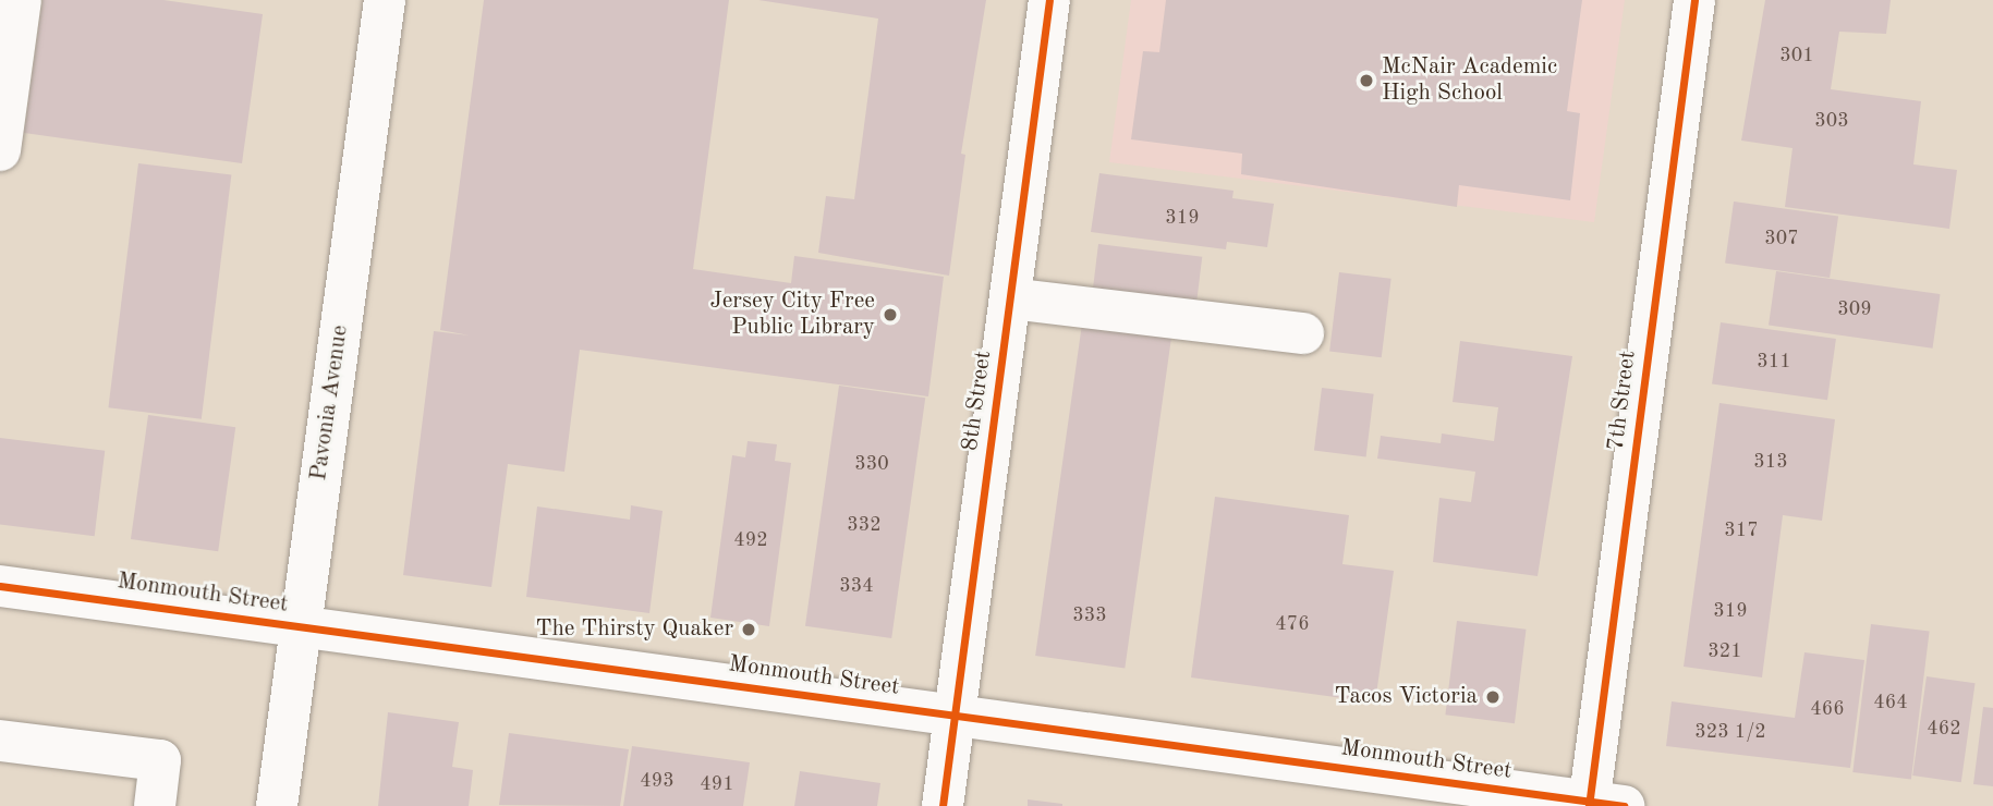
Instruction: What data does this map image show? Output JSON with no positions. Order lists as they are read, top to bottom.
{
  "streets": {
    "street": [
      "8th Street",
      "7th Street",
      "Pavonia Avenue",
      "Monmouth Street"
    ]
  },
  "crossings": [
    ["8th Street", "Monmouth Street"],
    ["7th Street", "Monmouth Street"],
    ["Pavonia Avenue", "Monmouth Street"]
  ],
  "places": [
    "McNair Academic High School",
    "Jersey City Free Public Library",
    "The Thirsty Quaker",
    "Tacos Victoria"
  ],
  "house_numbers": [
    "301",
    "303",
    "319",
    "307",
    "309",
    "311",
    "313",
    "330",
    "332",
    "317",
    "492",
    "334",
    "319",
    "333",
    "476",
    "321",
    "464",
    "466",
    "462",
    "323 1/2",
    "493",
    "491"
  ]
}
